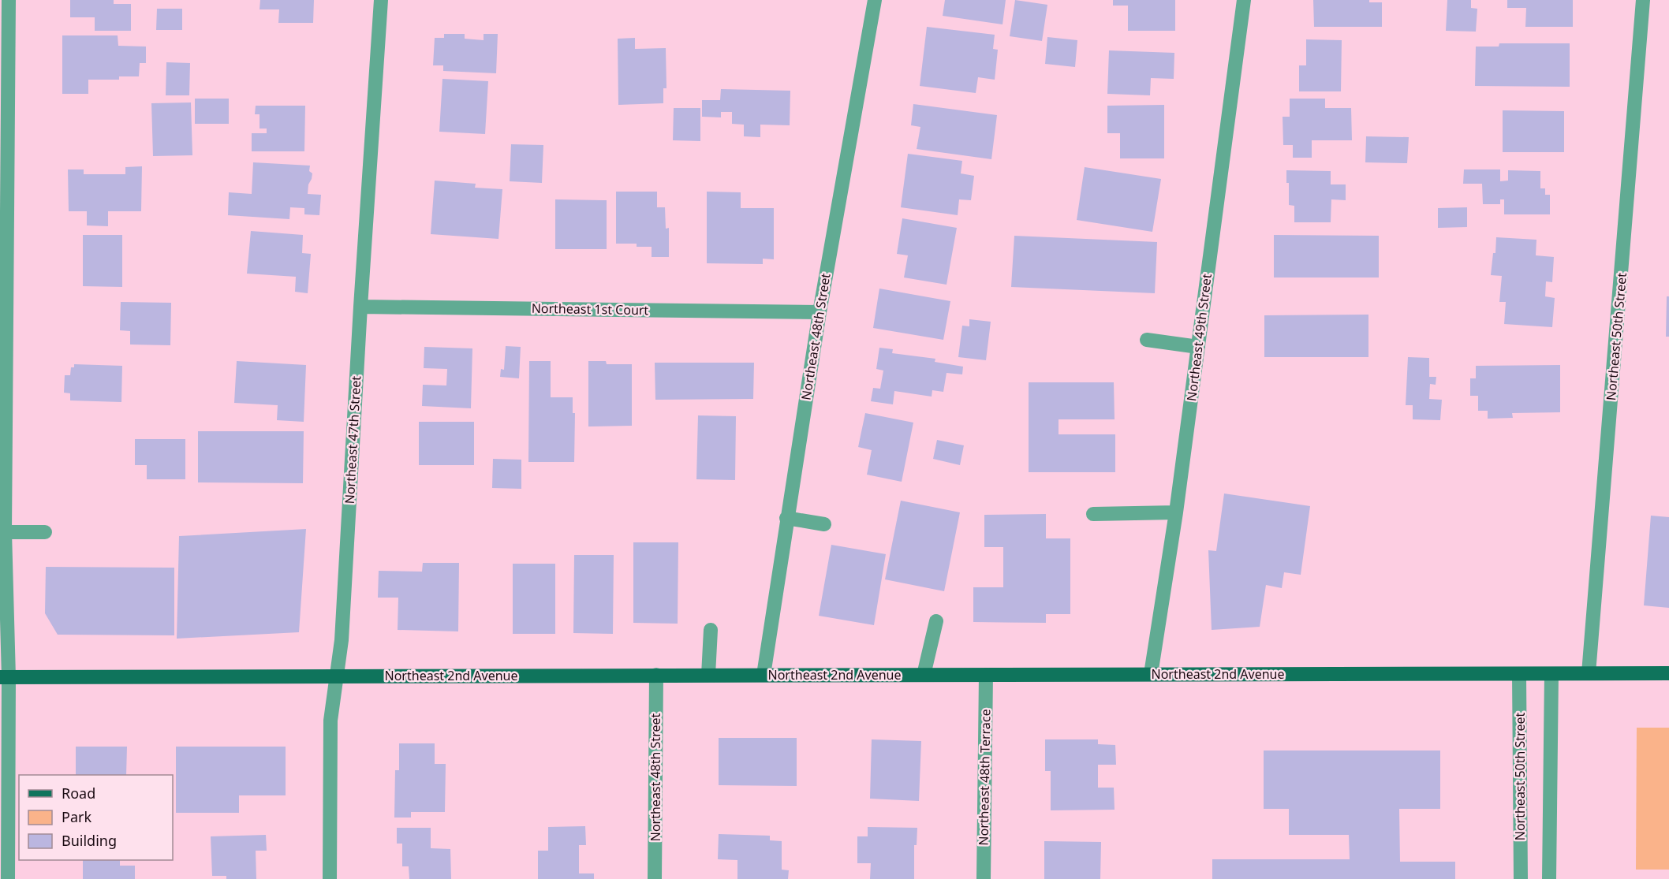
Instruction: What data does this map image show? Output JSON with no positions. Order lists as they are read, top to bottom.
{
  "streets": {
    "main road": ["Northeast 2nd Avenue"],
    "street": [
      "Northeast 1st Court",
      "Northeast 48th Street",
      "Northeast 50th Street",
      "Northeast 49th Street",
      "Northeast 47th Street",
      "Northeast 48th Terrace"
    ]
  },
  "crossings": [
    ["Northeast 1st Court", "Northeast 48th Street"],
    ["Northeast 1st Court", "Northeast 47th Street"],
    ["Northeast 48th Street", "Northeast 2nd Avenue"],
    ["Northeast 50th Street", "Northeast 2nd Avenue"],
    ["Northeast 49th Street", "Northeast 2nd Avenue"],
    ["Northeast 47th Street", "Northeast 2nd Avenue"],
    ["Northeast 2nd Avenue", "Northeast 48th Terrace"]
  ],
  "legend": ["Road", "Park", "Building"]
}
